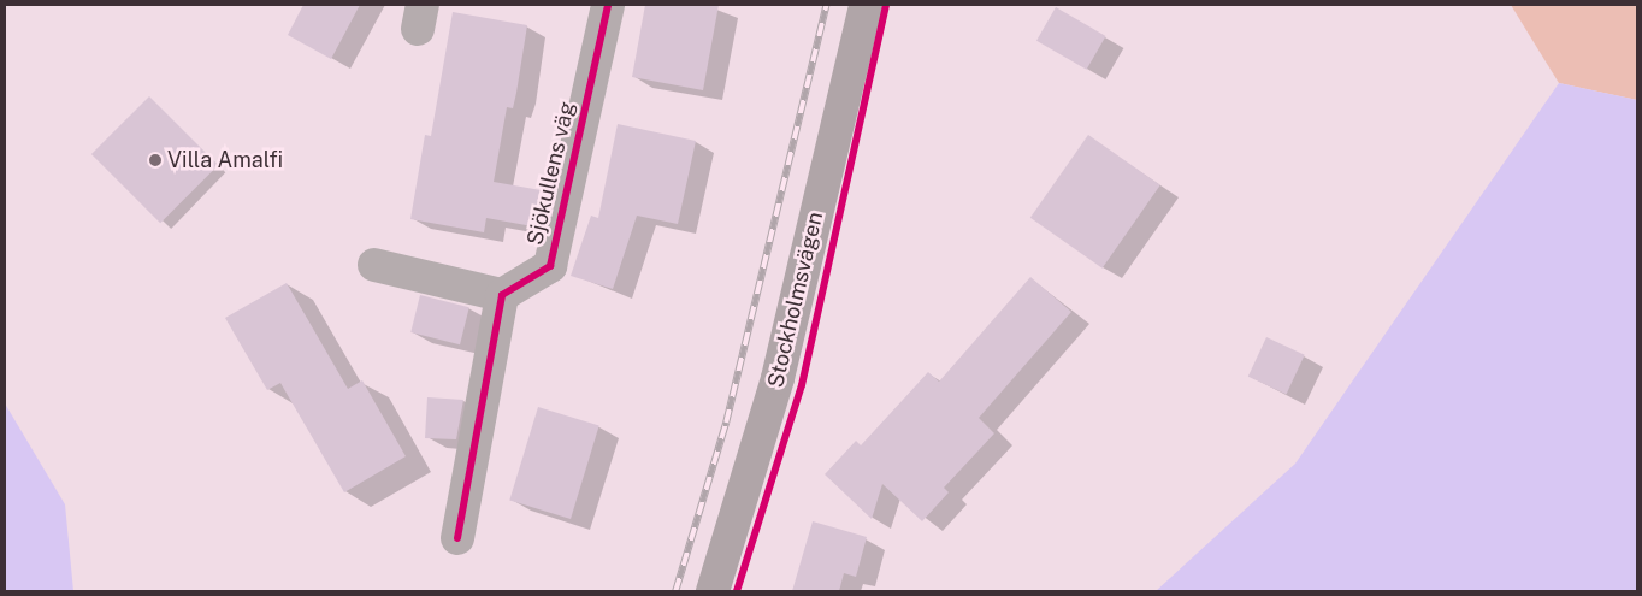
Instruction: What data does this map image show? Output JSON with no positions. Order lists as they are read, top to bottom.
{
  "streets": {
    "main road": ["Stockholmsvägen"],
    "street": ["Sjökullens väg"]
  },
  "places": ["Villa Amalfi"]
}
